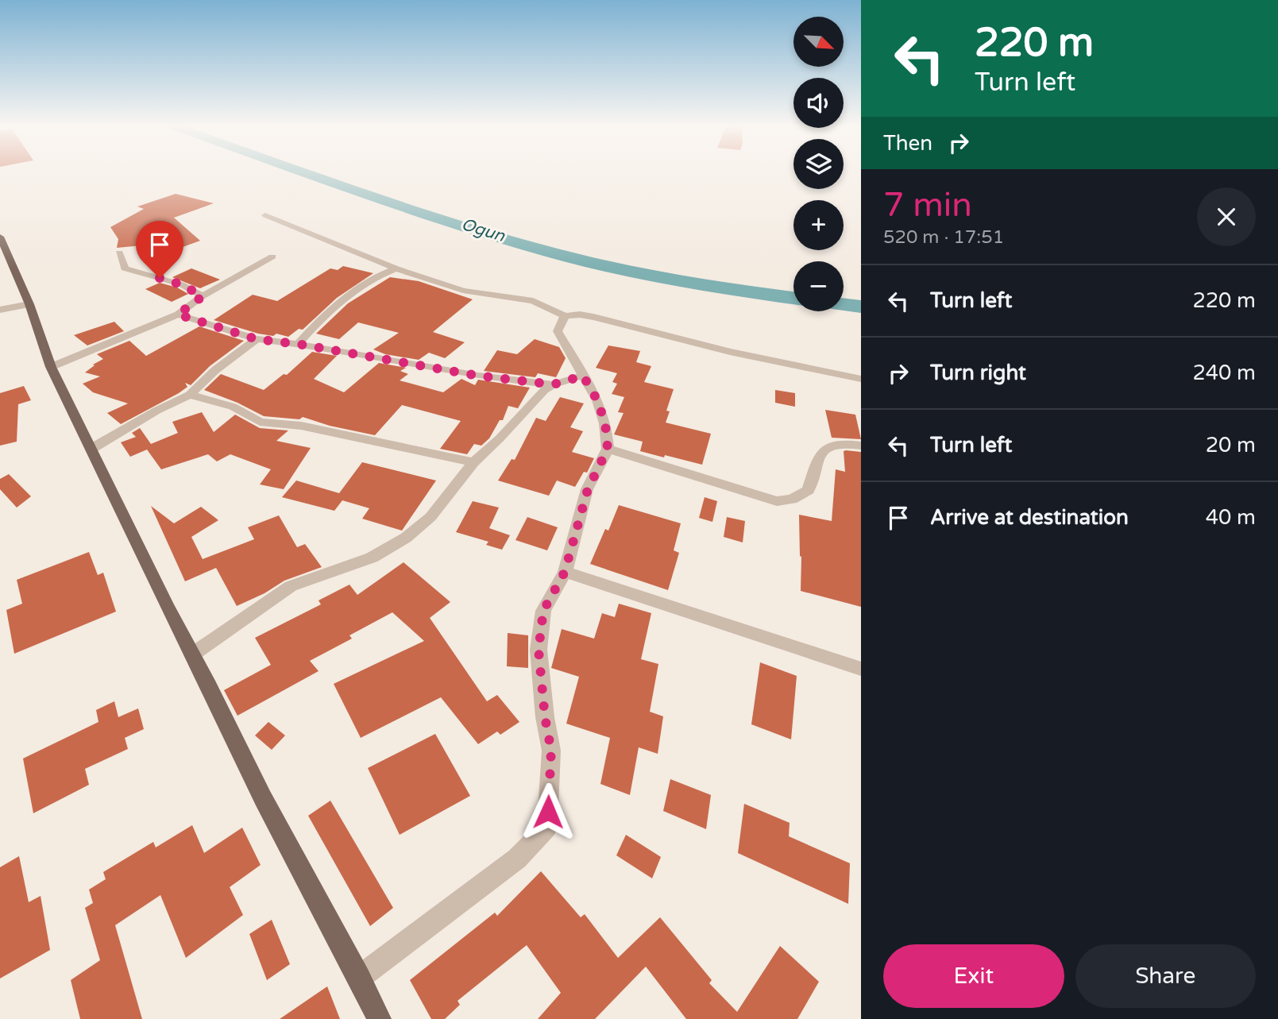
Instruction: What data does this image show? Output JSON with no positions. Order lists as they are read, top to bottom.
{
  "water": ["Ogun"],
  "north": "bottom right",
  "page": {
    "turn": ["220 m", "Turn left"],
    "map_buttons": ["+", "−"],
    "then": "Then",
    "heading": ["7 min", "520 m · 17:51"],
    "list": [
      {
        "name": "Turn left",
        "value": "220 m"
      },
      {
        "name": "Turn right",
        "value": "240 m"
      },
      {
        "name": "Turn left",
        "value": "20 m"
      },
      {
        "name": "Arrive at destination",
        "value": "40 m"
      }
    ],
    "buttons": ["Exit", "Share"]
  }
}
